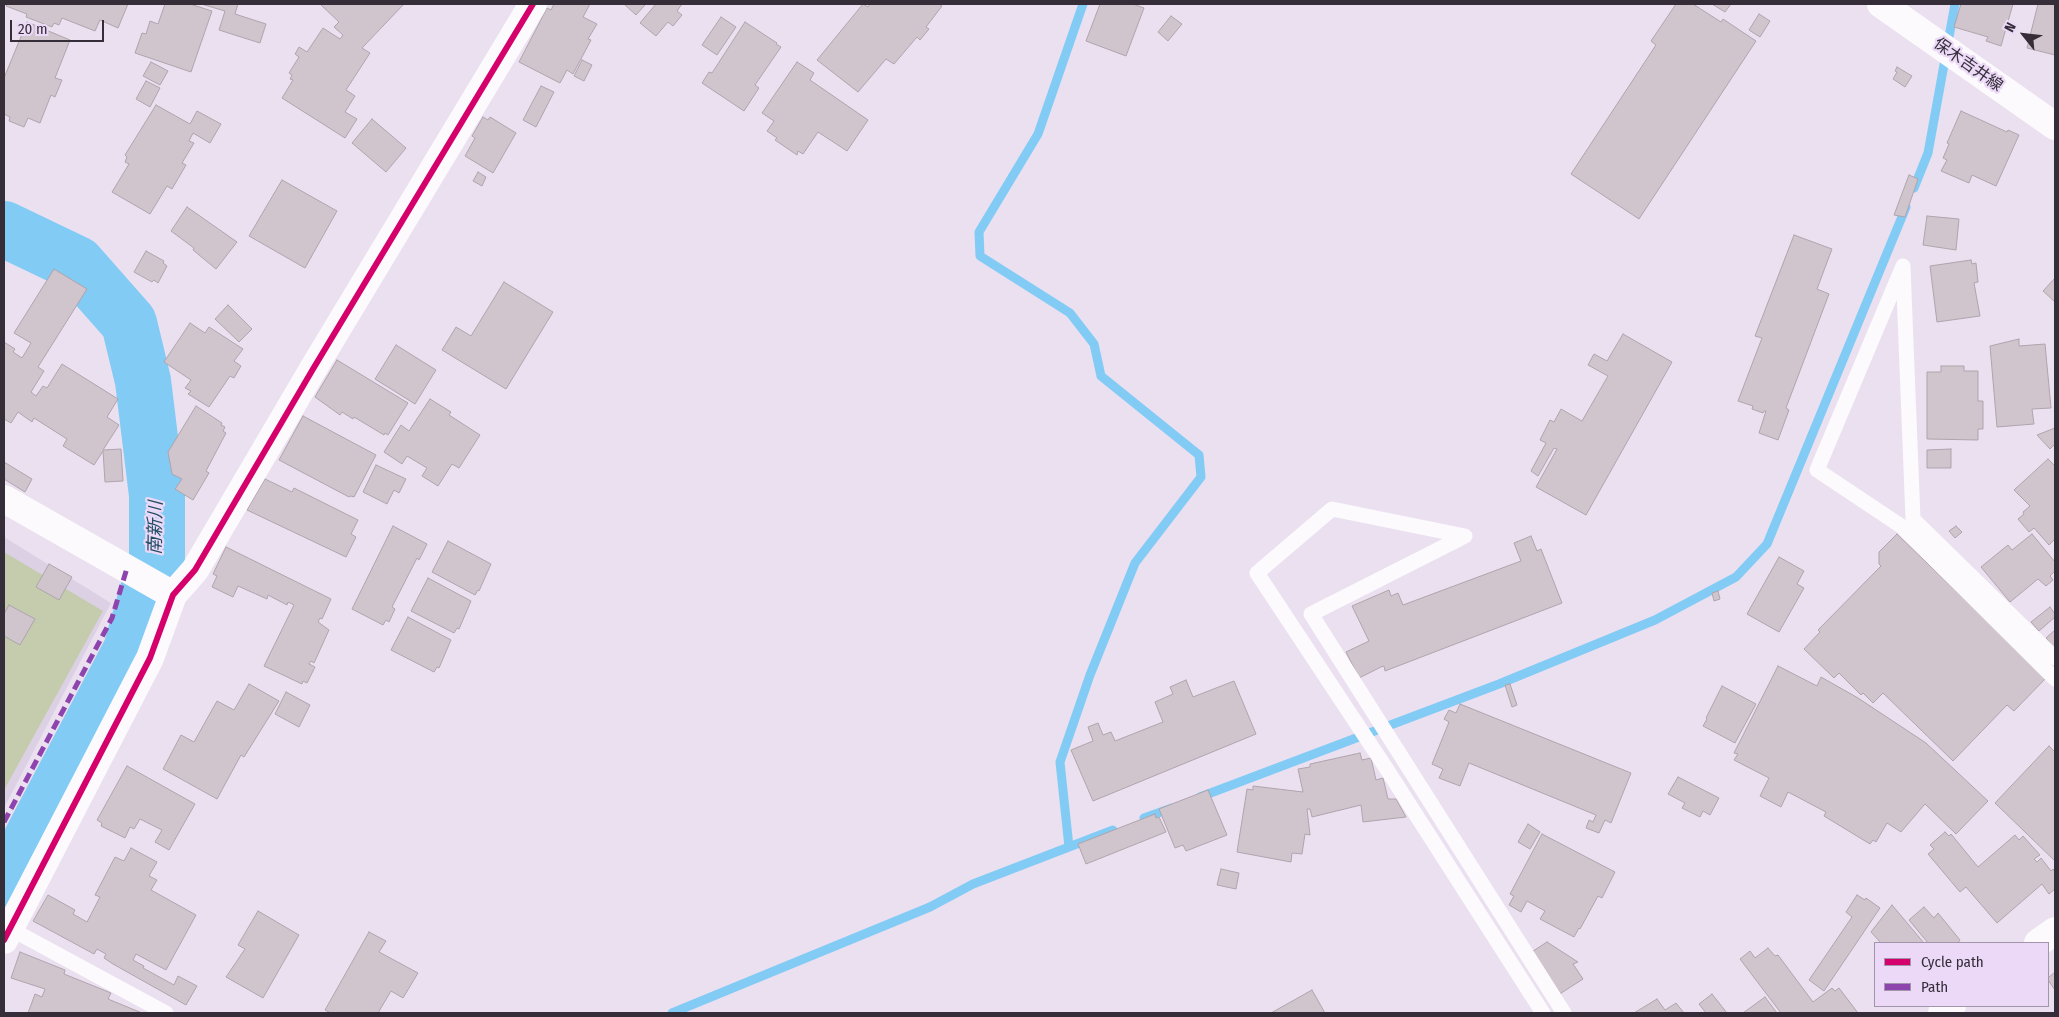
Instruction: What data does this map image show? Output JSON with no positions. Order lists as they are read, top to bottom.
{
  "streets": {
    "main road": ["保木吉井線"]
  },
  "water": ["南新川"],
  "legend": ["Cycle path", "Path"],
  "scale_bar": "20 m",
  "north": "top left"
}
